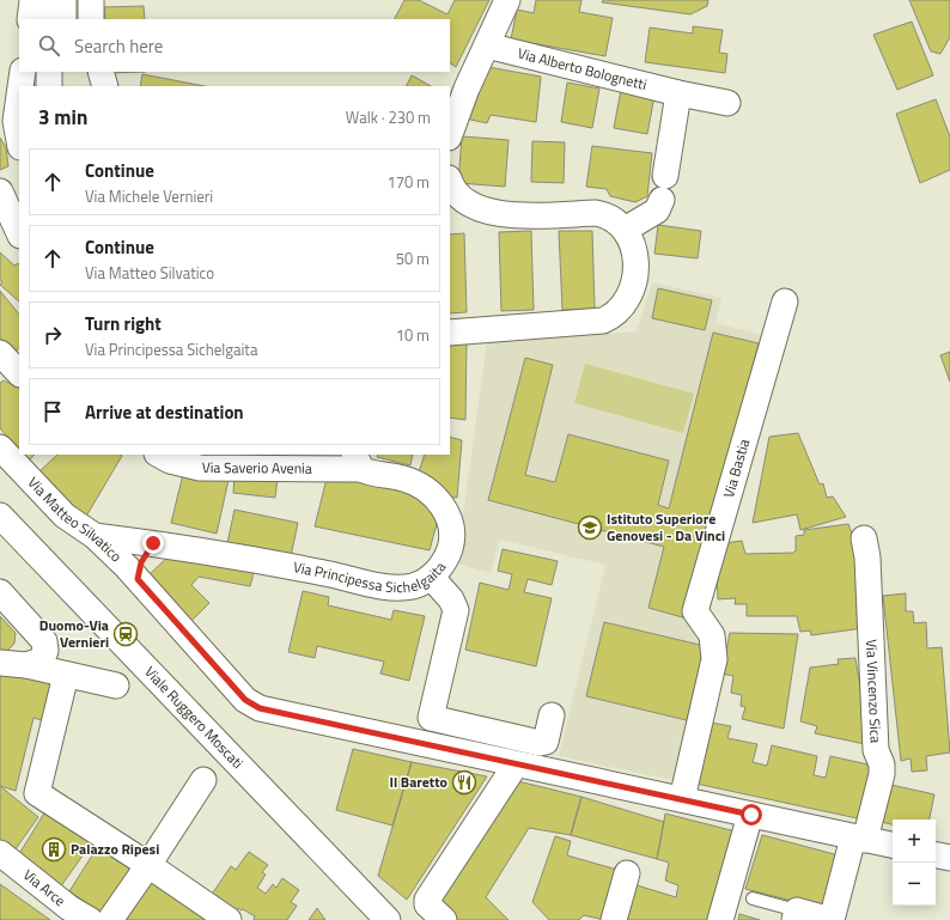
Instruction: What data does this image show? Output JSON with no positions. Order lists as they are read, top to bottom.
{
  "streets": {
    "street": [
      "Via Alberto Bolognetti",
      "Via Saverio Avenia",
      "Via Bastia",
      "Via Matteo Silvatico",
      "Via Principessa Sichelgaita",
      "Via Vincenzo Sica",
      "Viale Ruggero Moscati",
      "Via Arce"
    ]
  },
  "crossings": [
    ["Via Saverio Avenia", "Via Principessa Sichelgaita"],
    ["Via Matteo Silvatico", "Via Principessa Sichelgaita"]
  ],
  "places": {
    "school or university": ["Istituto Superiore Genovesi - Da Vinci"],
    "station": ["Duomo-Via Vernieri"],
    "restaurant": ["Il Baretto"],
    "building": ["Palazzo Ripesi"]
  },
  "page": {
    "search": "Search here",
    "heading": ["3 min", "Walk · 230 m"],
    "list": [
      ["Continue", "Via Michele Vernieri", "170 m"],
      ["Continue", "Via Matteo Silvatico", "50 m"],
      ["Turn right", "Via Principessa Sichelgaita", "10 m"],
      "Arrive at destination"
    ],
    "map_buttons": ["+", "−"]
  }
}
